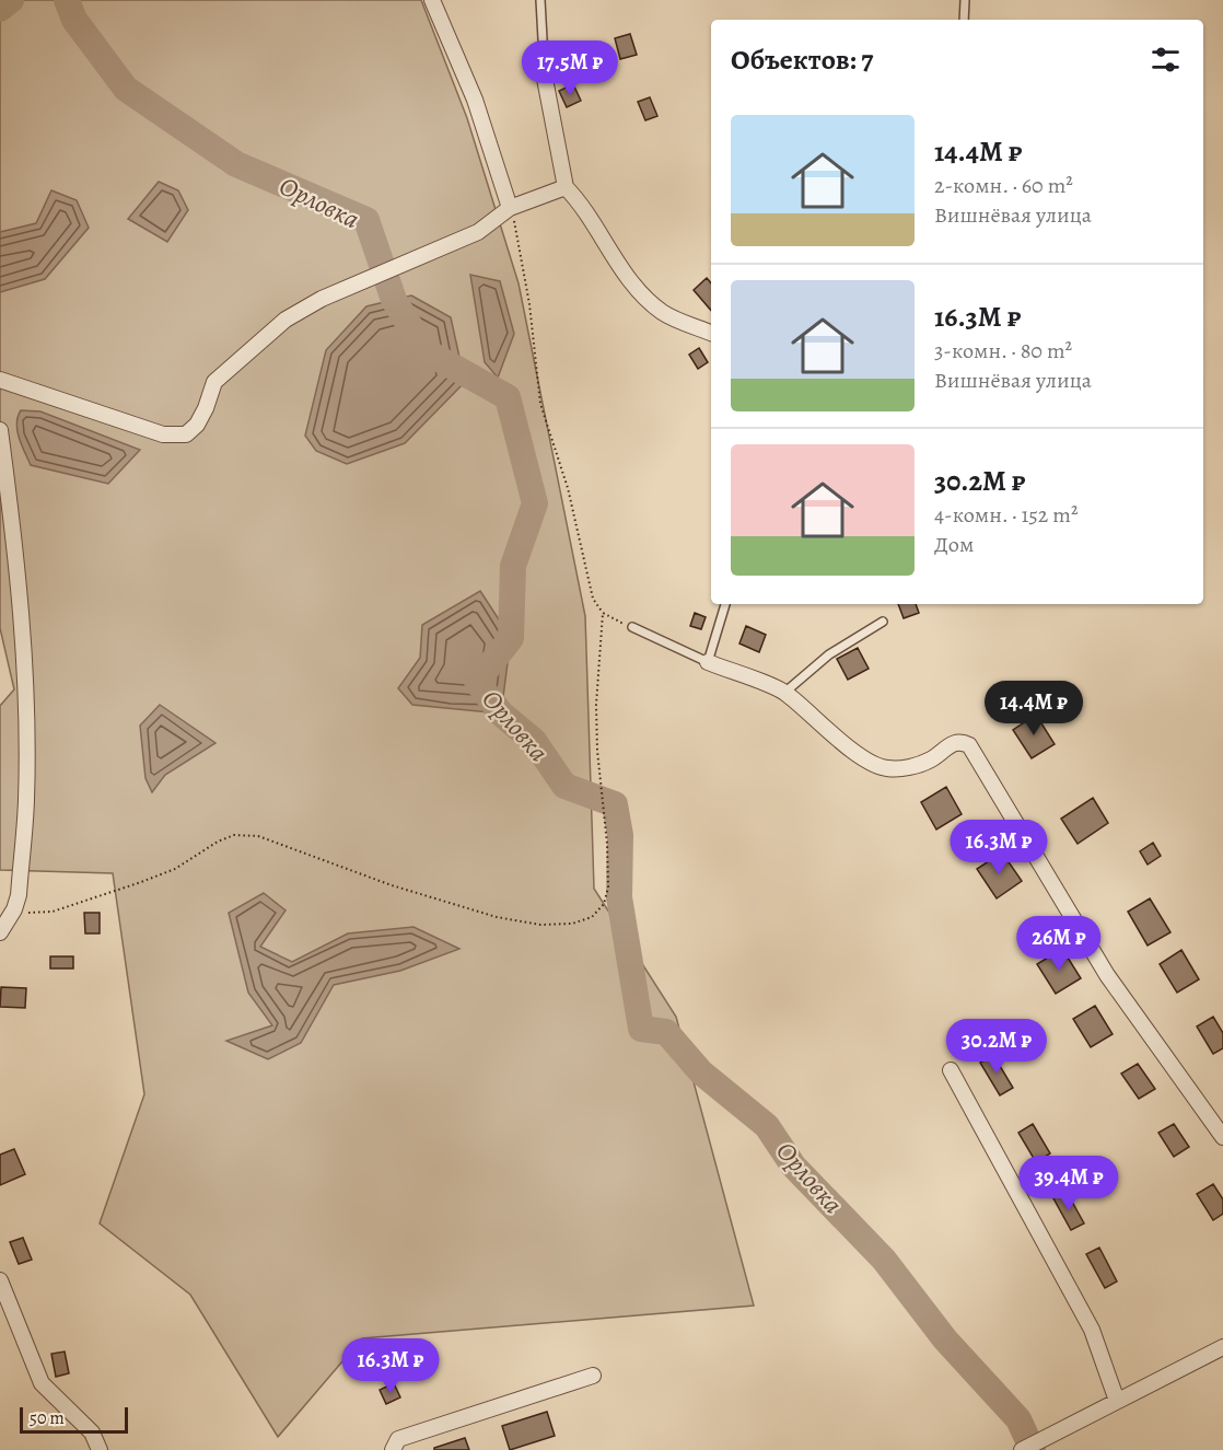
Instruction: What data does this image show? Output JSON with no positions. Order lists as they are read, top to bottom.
{
  "water": ["Орловка"],
  "scale_bar": "50 m",
  "page": {
    "heading": "Объектов: 7",
    "price": [
      "17.5M ₽",
      "14.4M ₽",
      "16.3M ₽",
      "26M ₽",
      "30.2M ₽",
      "39.4M ₽",
      "16.3M ₽"
    ],
    "list": [
      {
        "name": "14.4M ₽",
        "note": "2-комн. · 60 m² · Вишнёвая улица"
      },
      {
        "name": "16.3M ₽",
        "note": "3-комн. · 80 m² · Вишнёвая улица"
      },
      {
        "name": "30.2M ₽",
        "note": "4-комн. · 152 m² · Дом"
      }
    ],
    "scale": "50 m"
  }
}
